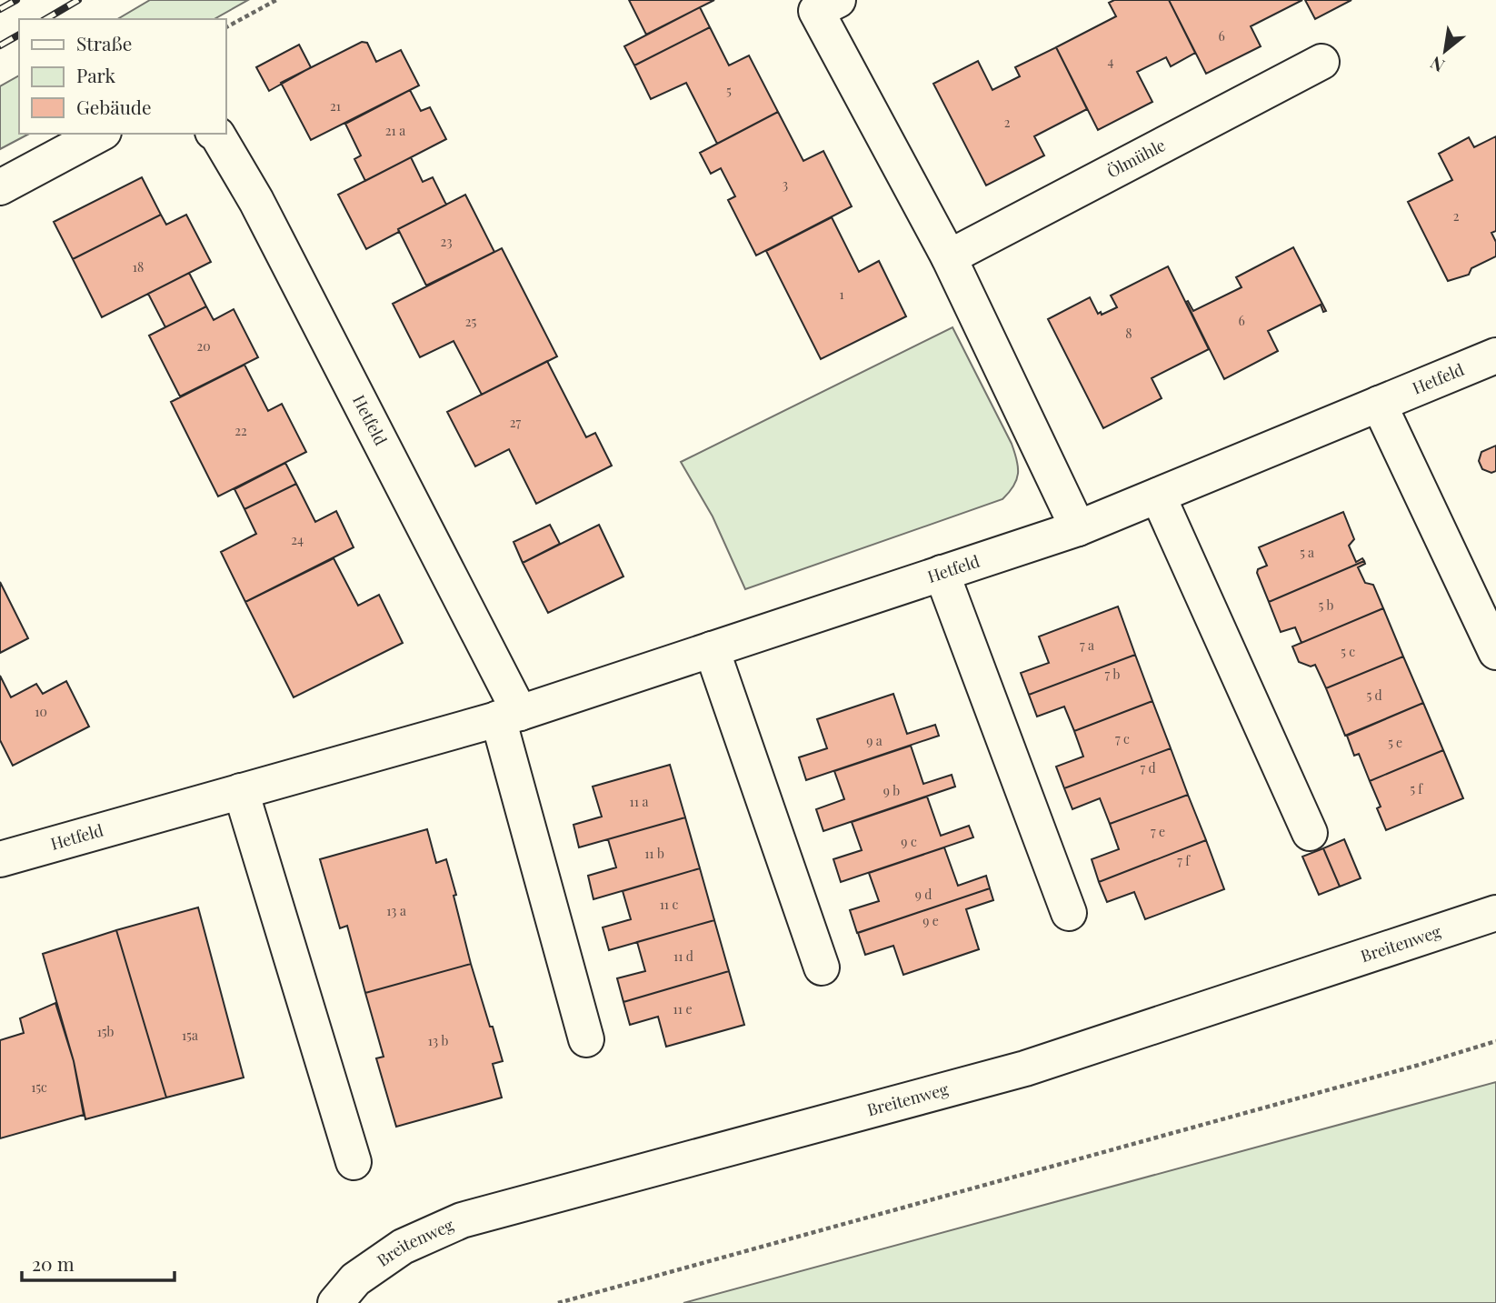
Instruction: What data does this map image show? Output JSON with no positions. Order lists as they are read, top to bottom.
{
  "streets": {
    "street": ["Ölmühle", "Hetfeld", "Breitenweg"]
  },
  "house_numbers": [
    "6",
    "4",
    "5",
    "21",
    "2",
    "21 a",
    "3",
    "2",
    "23",
    "18",
    "1",
    "6",
    "25",
    "8",
    "20",
    "27",
    "22",
    "24",
    "5 a",
    "5 b",
    "7 a",
    "5 c",
    "7 b",
    "5 d",
    "10",
    "7 c",
    "9 a",
    "5 e",
    "7 d",
    "5 f",
    "9 b",
    "11 a",
    "7 e",
    "9 c",
    "11 b",
    "7 f",
    "9 d",
    "11 c",
    "13 a",
    "9 e",
    "11 d",
    "11 e",
    "15b",
    "15a",
    "13 b",
    "15c"
  ],
  "legend": ["Straße", "Park", "Gebäude"],
  "scale_bar": "20 m",
  "north": "bottom left"
}
